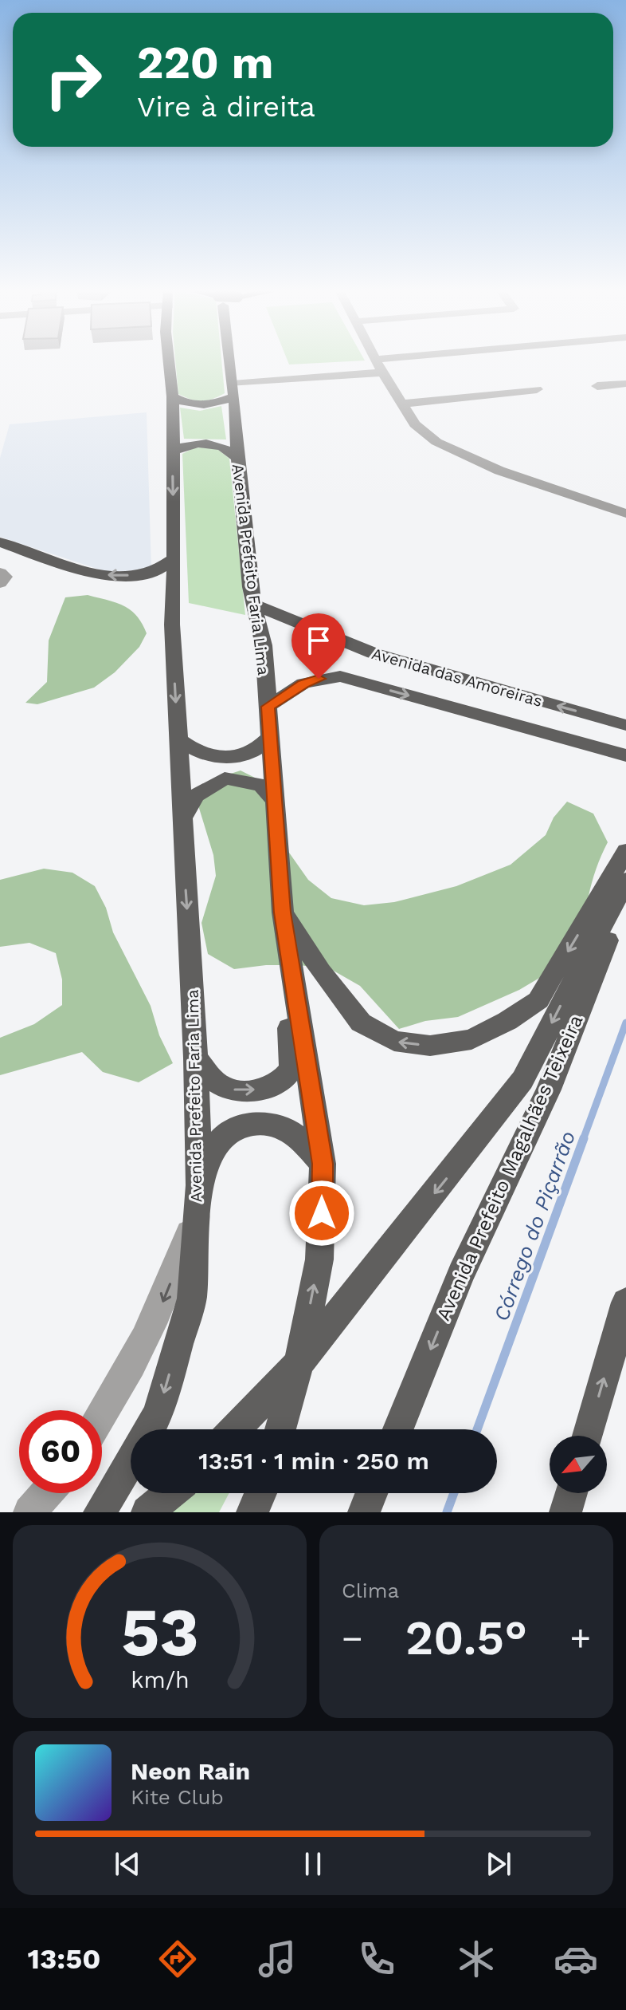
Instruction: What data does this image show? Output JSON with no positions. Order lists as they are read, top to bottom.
{
  "streets": {
    "main road": ["Avenida Prefeito Faria Lima", "Avenida das Amoreiras", "Avenida Prefeito Magalhães Teixeira"]
  },
  "crossings": [
    ["Avenida Prefeito Faria Lima", "Avenida das Amoreiras"],
    ["Avenida Prefeito Faria Lima", "Avenida Prefeito Magalhães Teixeira"]
  ],
  "one_way": ["Avenida Prefeito Magalhães Teixeira"],
  "water": ["Córrego do Piçarrão"],
  "north": "bottom left",
  "page": {
    "turn": ["220 m", "Vire à direita"],
    "limit": "60",
    "trip": "13:51 · 1 min · 250 m",
    "tile": "Clima",
    "heat": ["−", "20.5°", "+"],
    "song": ["Neon Rain", "Kite Club"],
    "tabs": "13:50",
    "gauge": ["53", "km/h"]
  }
}
